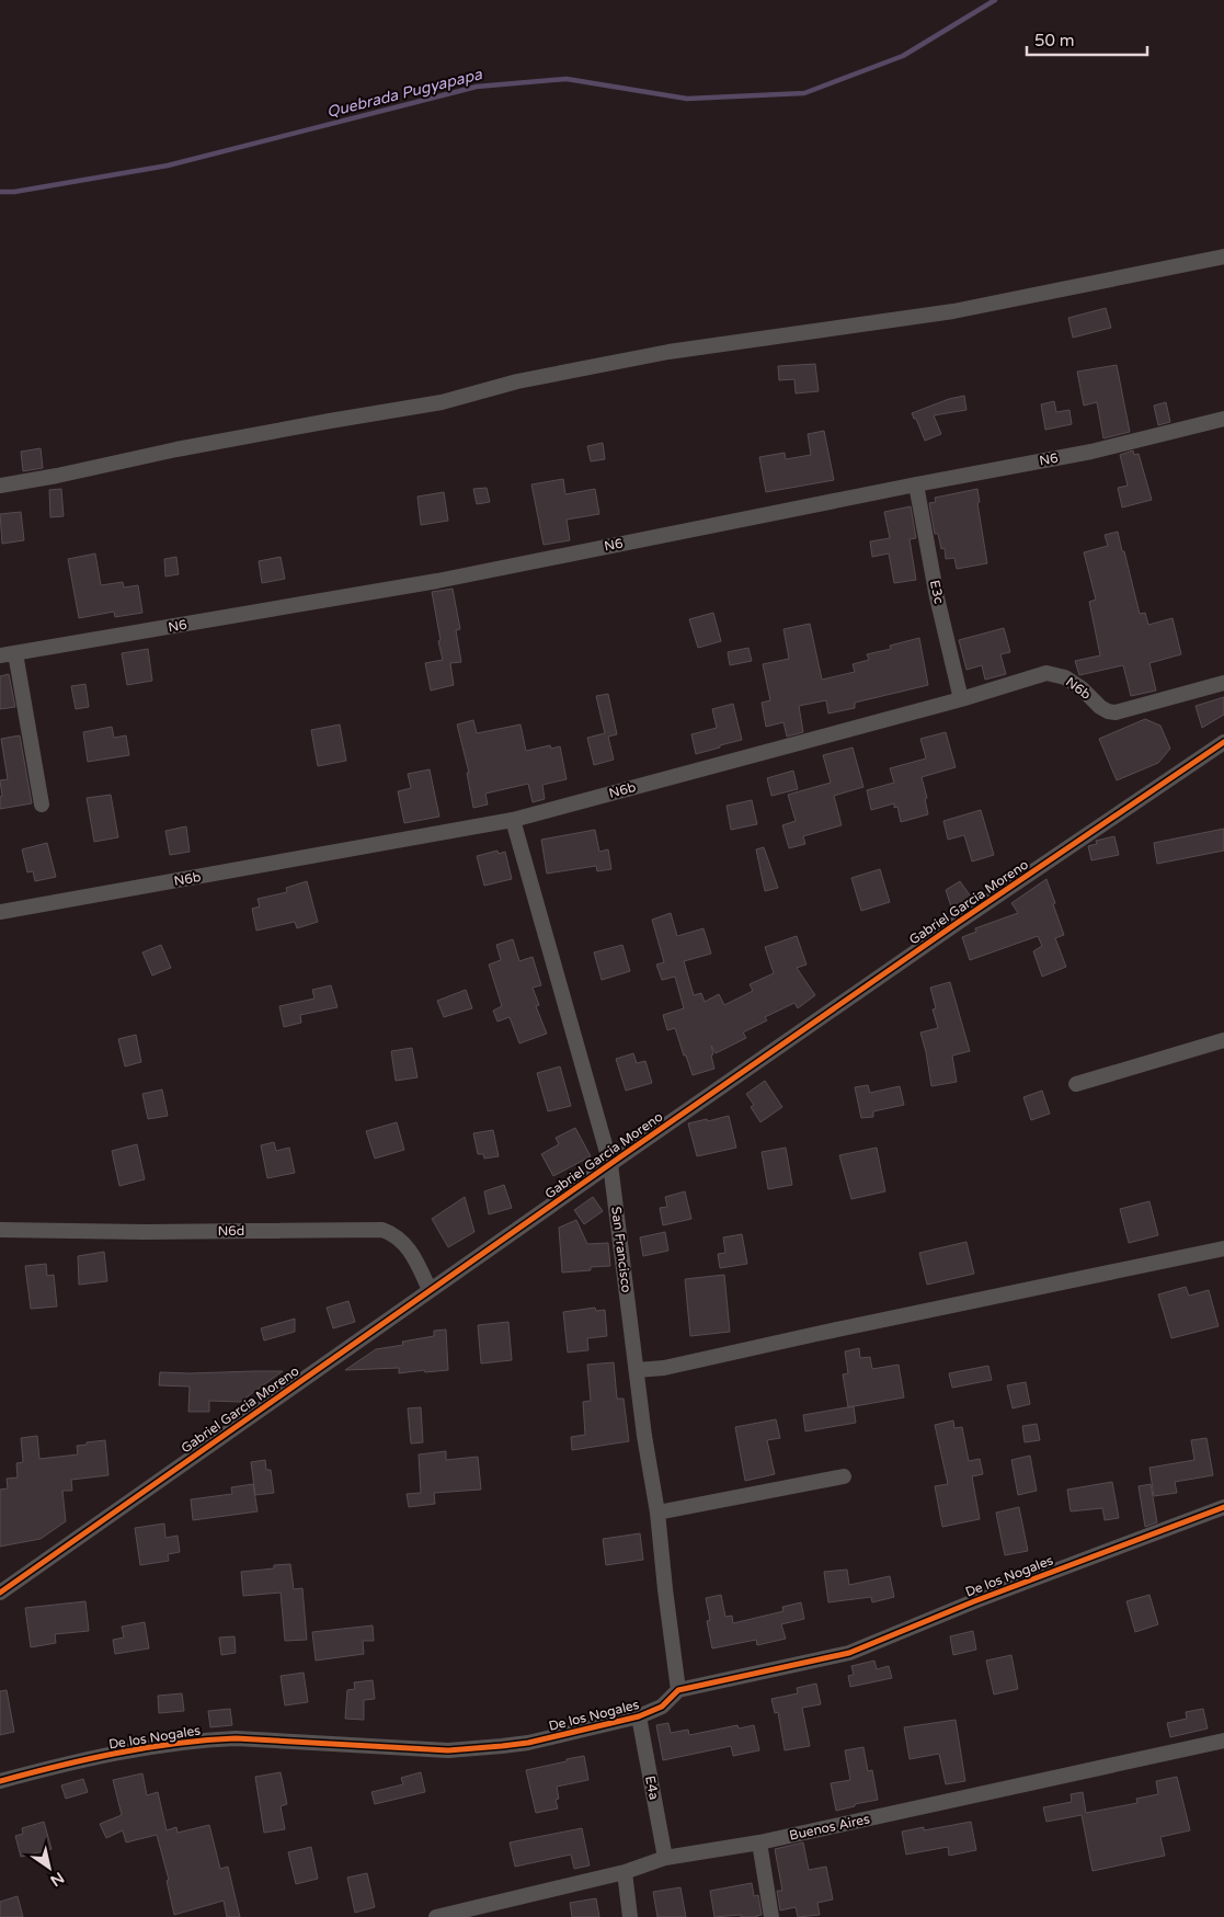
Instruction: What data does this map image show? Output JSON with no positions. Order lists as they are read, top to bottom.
{
  "streets": {
    "street": [
      "N6",
      "E3c",
      "N6b",
      "Gabriel Garcia Moreno",
      "N6d",
      "San Francisco",
      "De los Nogales",
      "E4a",
      "Buenos Aires"
    ]
  },
  "crossings": [
    ["N6", "E3c"],
    ["E3c", "N6b"],
    ["N6b", "San Francisco"],
    ["Gabriel Garcia Moreno", "N6d"],
    ["Gabriel Garcia Moreno", "San Francisco"],
    ["San Francisco", "De los Nogales"],
    ["De los Nogales", "E4a"],
    ["E4a", "Buenos Aires"]
  ],
  "water": ["Quebrada Pugyapapa"],
  "scale_bar": "50 m",
  "north": "bottom right"
}
